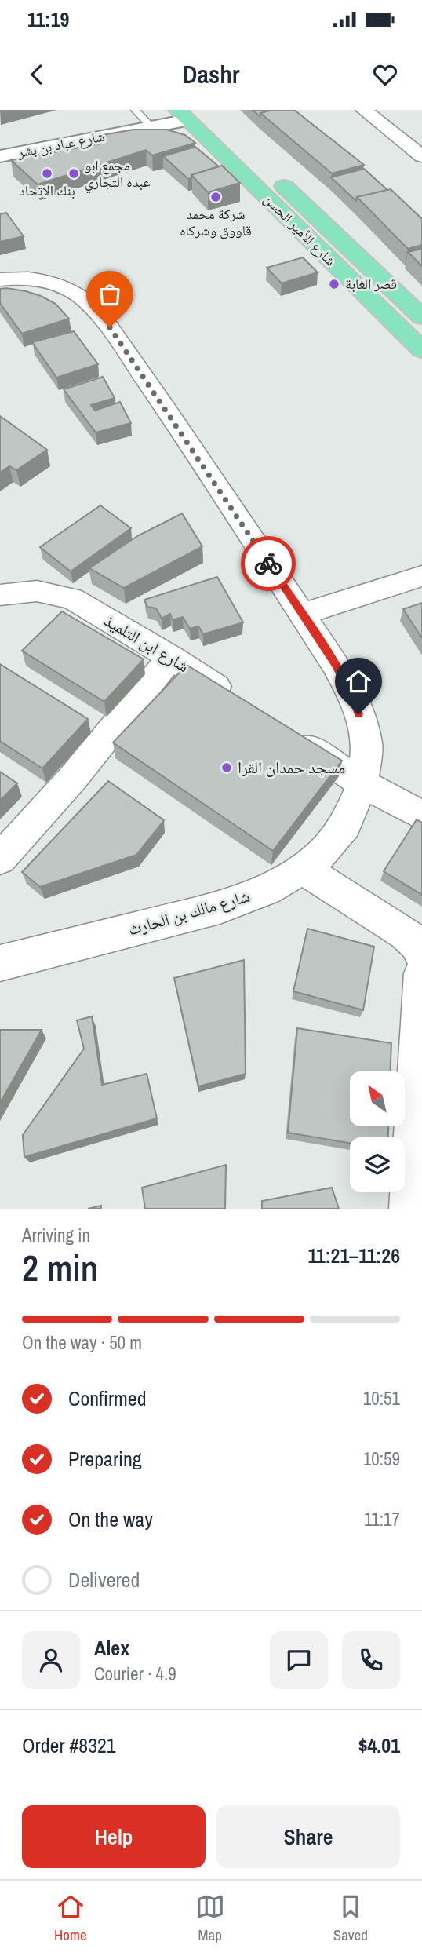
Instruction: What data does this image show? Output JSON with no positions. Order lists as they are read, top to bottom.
{
  "streets": {
    "highway": ["شارع الأمير الحسن"],
    "street": ["شارع عباد بن بشر", "شارع ابن التلميذ", "شارع مالك بن الحارث"]
  },
  "crossings": [
    ["شارع عباد بن بشر", "شارع الأمير الحسن"]
  ],
  "places": [
    "بنك الاتحاد",
    "مجمع ابو عبده التجاري",
    "شركة محمد قاووق وشركاه",
    "قصر الغابة",
    "مسجد حمدان القرا"
  ],
  "north": "top left",
  "page": {
    "status": "11:19",
    "header": "Dashr",
    "heading": ["2 min", "Arriving in", "11:21–11:26"],
    "panel": [
      "Alex",
      "Courier · 4.9",
      "Order #8321",
      "$4.01"
    ],
    "bar": "On the way · 50 m",
    "list": [
      ["Confirmed", "10:51"],
      ["Preparing", "10:59"],
      ["On the way", "11:17"],
      "Delivered"
    ],
    "buttons": ["Help", "Share"],
    "tabs": ["Home", "Map", "Saved"]
  }
}
